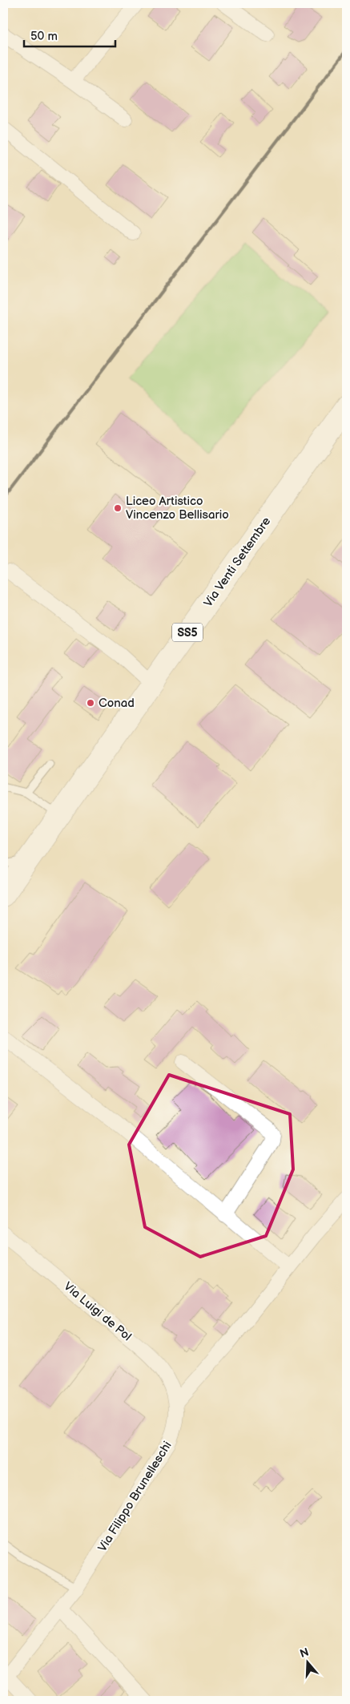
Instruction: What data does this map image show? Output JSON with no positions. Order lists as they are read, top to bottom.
{
  "streets": {
    "main road": ["Via Venti Settembre", "SS5"],
    "street": ["Via Luigi de Pol", "Via Filippo Brunelleschi"]
  },
  "crossings": [
    ["Via Luigi de Pol", "Via Filippo Brunelleschi"]
  ],
  "places": ["Liceo Artistico Vincenzo Bellisario", "Conad"],
  "scale_bar": "50 m",
  "north": "top"
}
